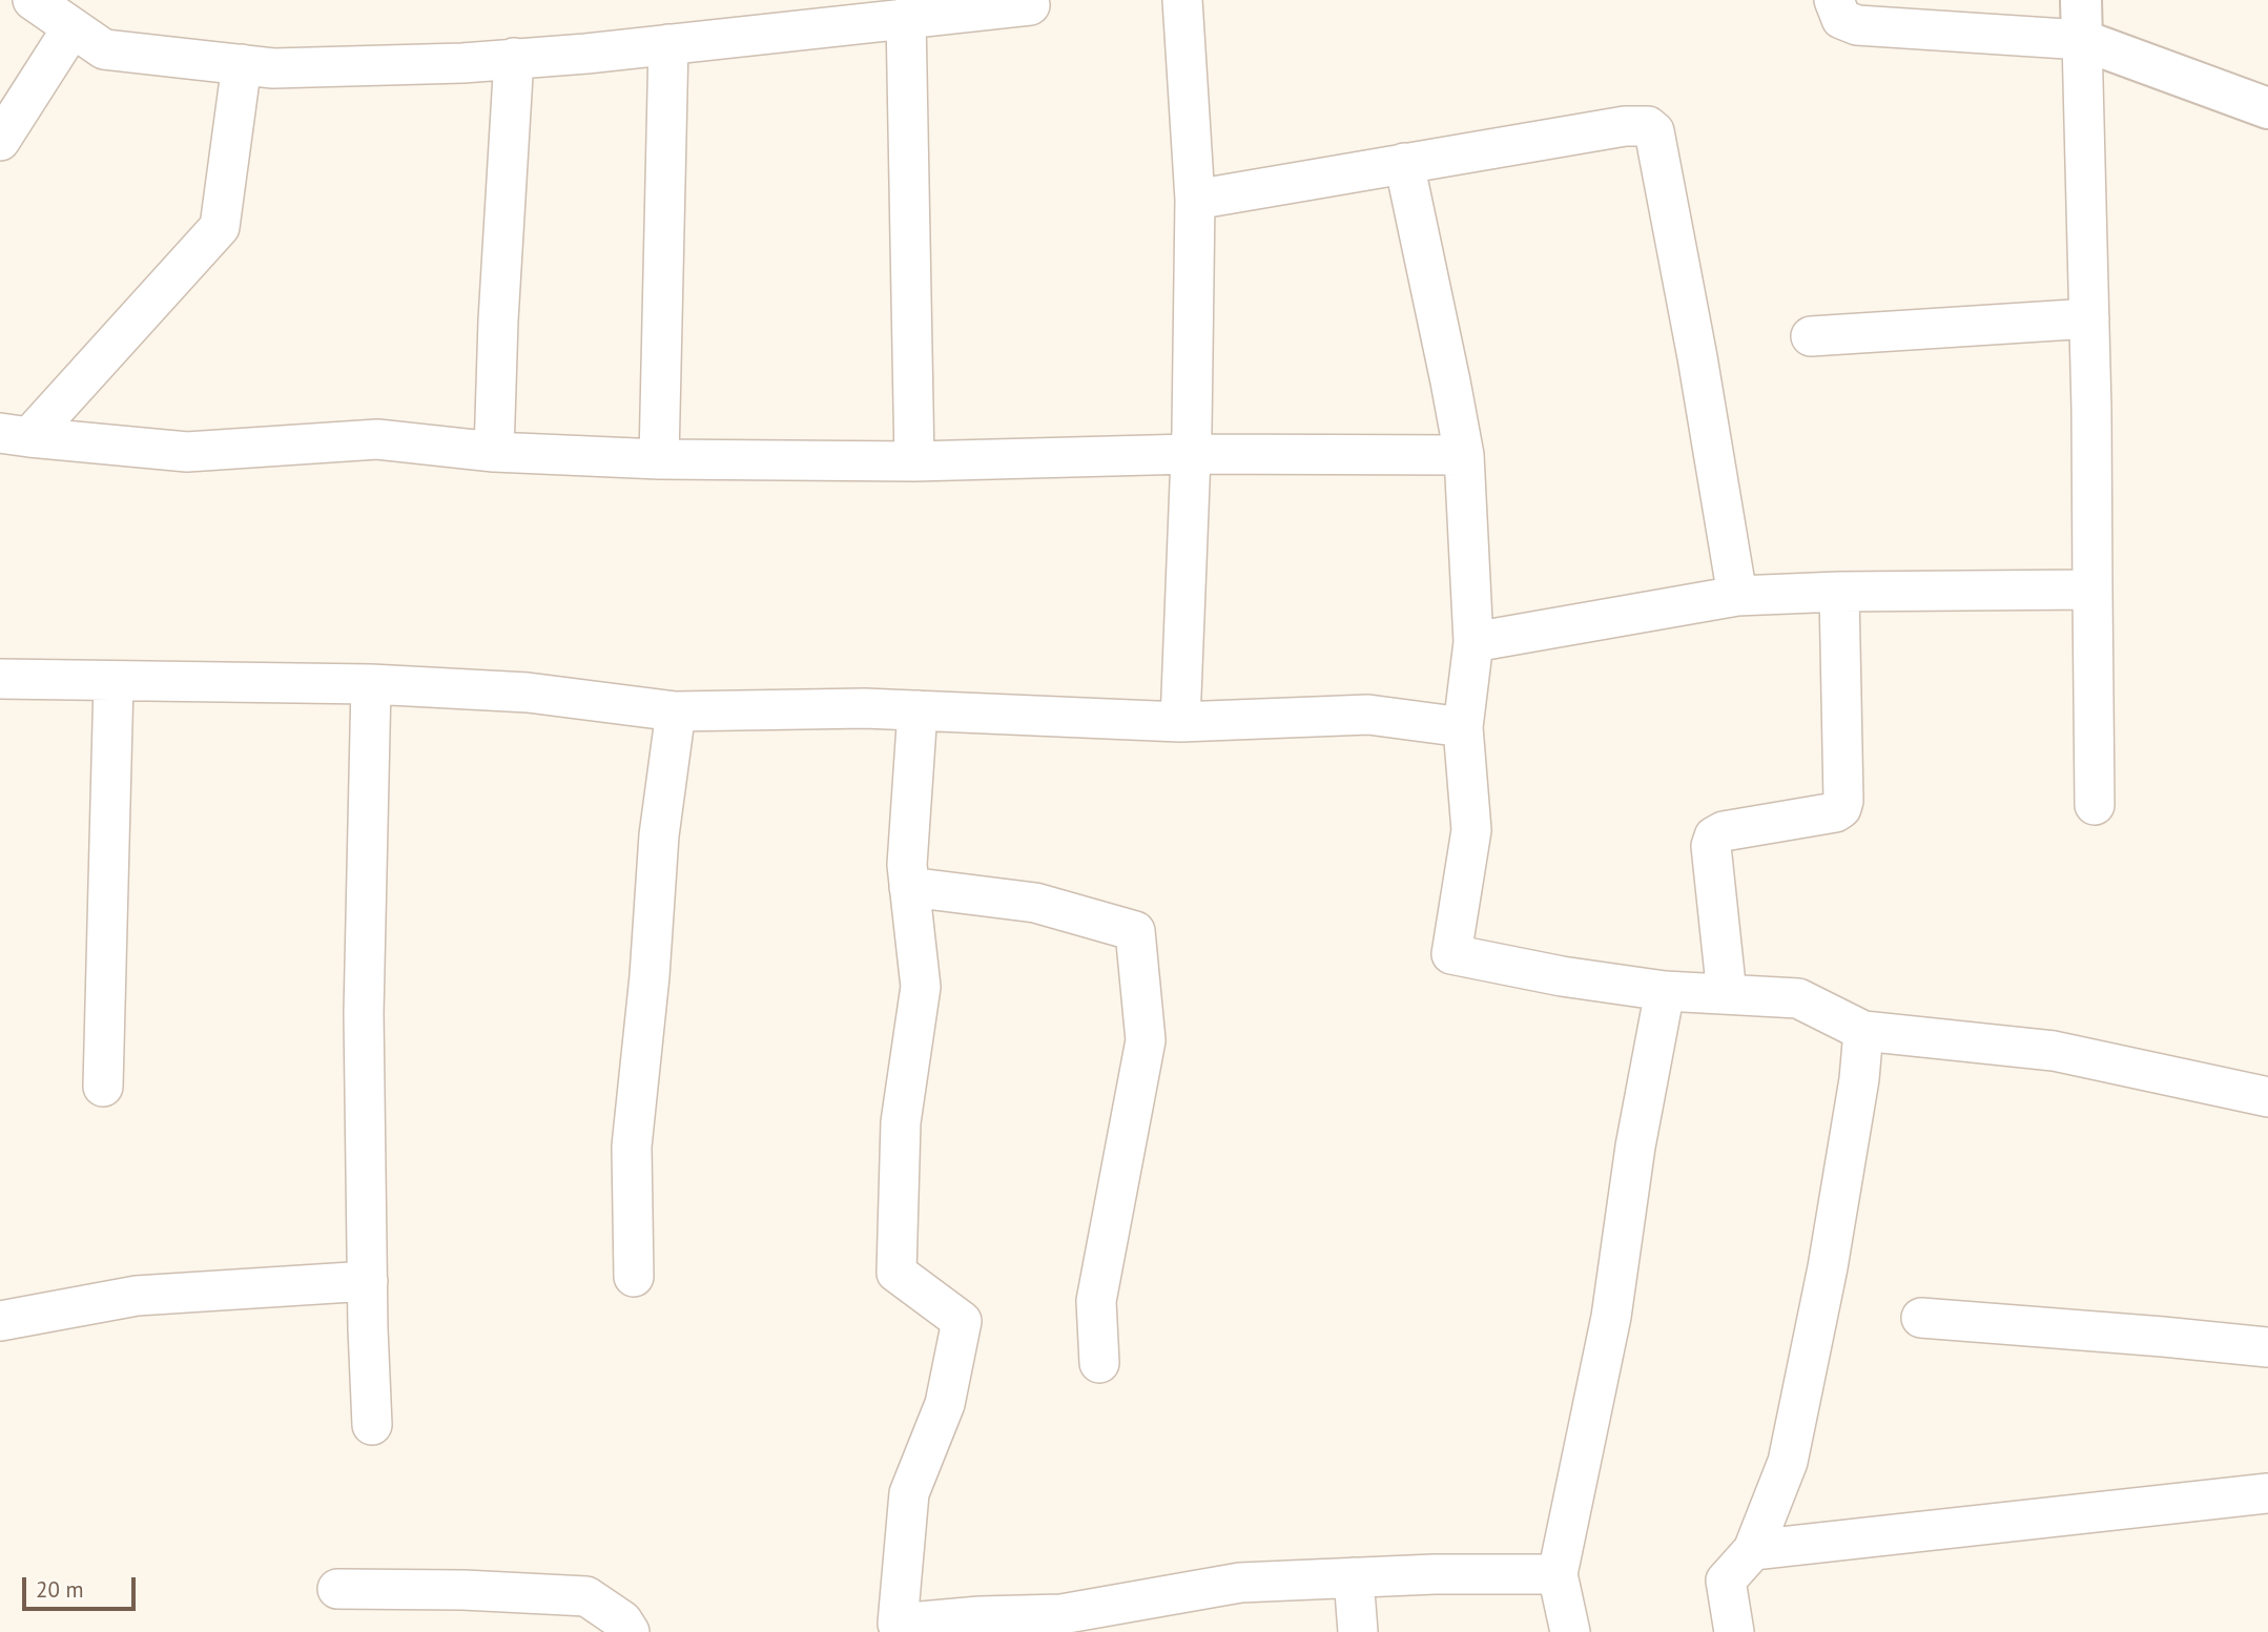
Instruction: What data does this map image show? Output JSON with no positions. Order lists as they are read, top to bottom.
{
  "scale_bar": "20 m"
}
